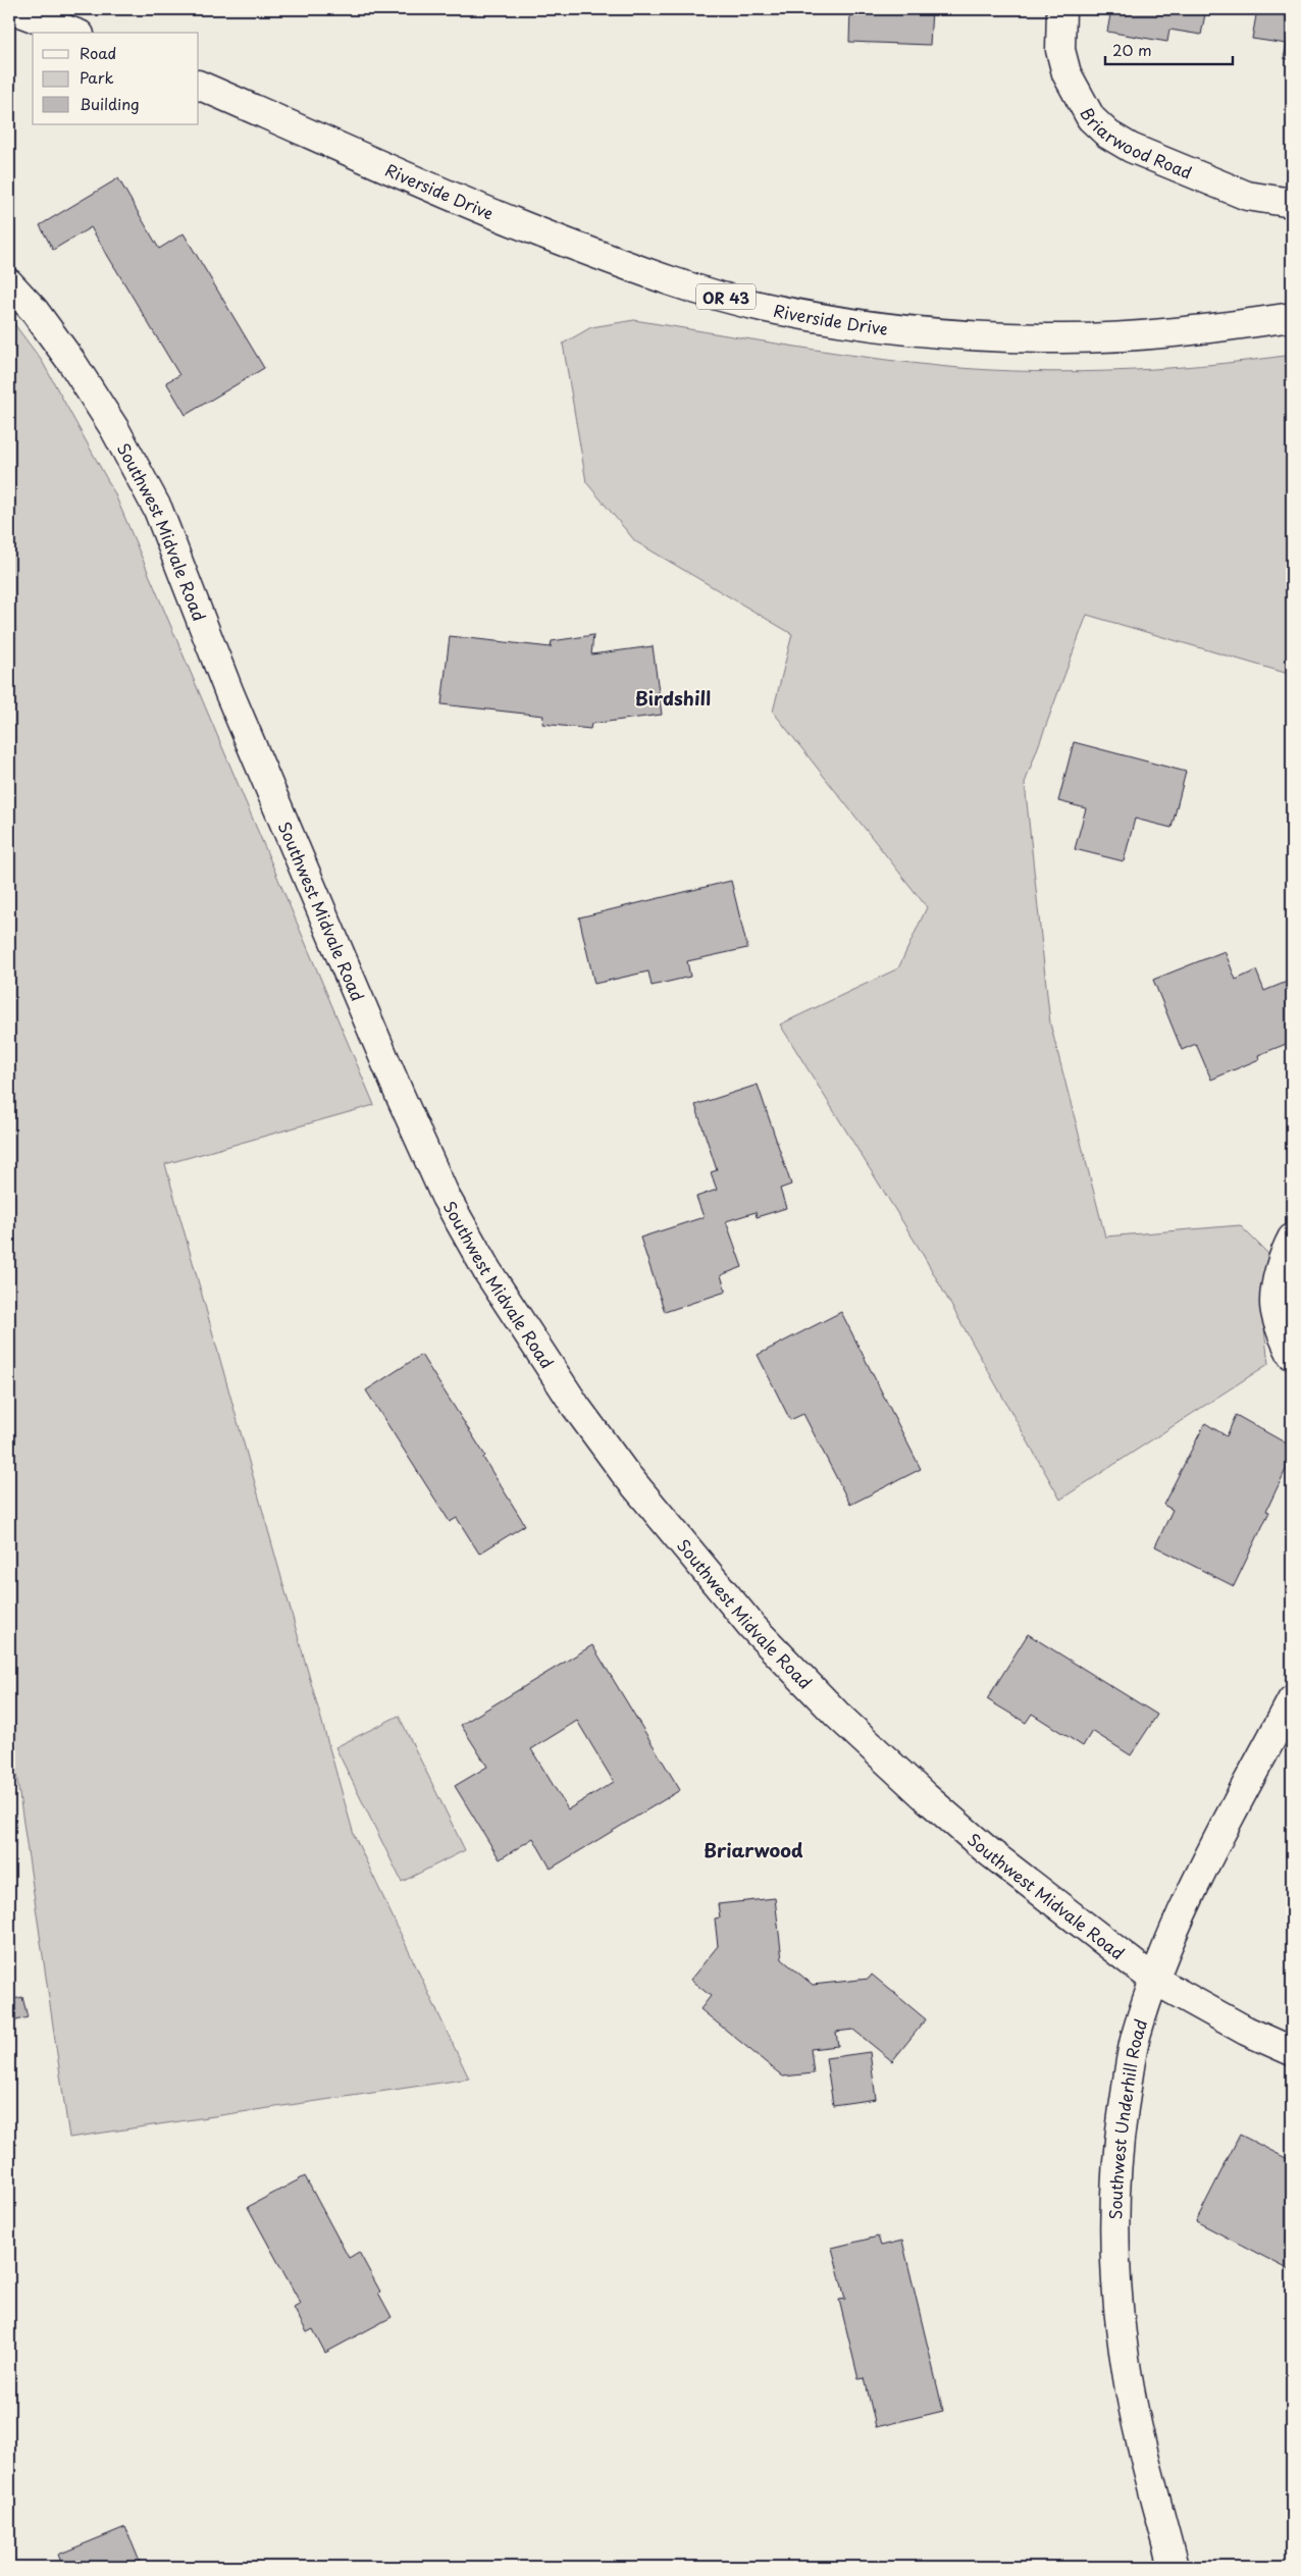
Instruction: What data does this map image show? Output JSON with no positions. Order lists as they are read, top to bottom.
{
  "streets": {
    "street": [
      "Briarwood Road",
      "Riverside Drive",
      "OR 43",
      "Southwest Midvale Road",
      "Southwest Underhill Road"
    ]
  },
  "crossings": [
    ["Southwest Midvale Road", "Southwest Underhill Road"]
  ],
  "districts": ["Birdshill", "Briarwood"],
  "legend": ["Road", "Park", "Building"],
  "scale_bar": "20 m"
}
